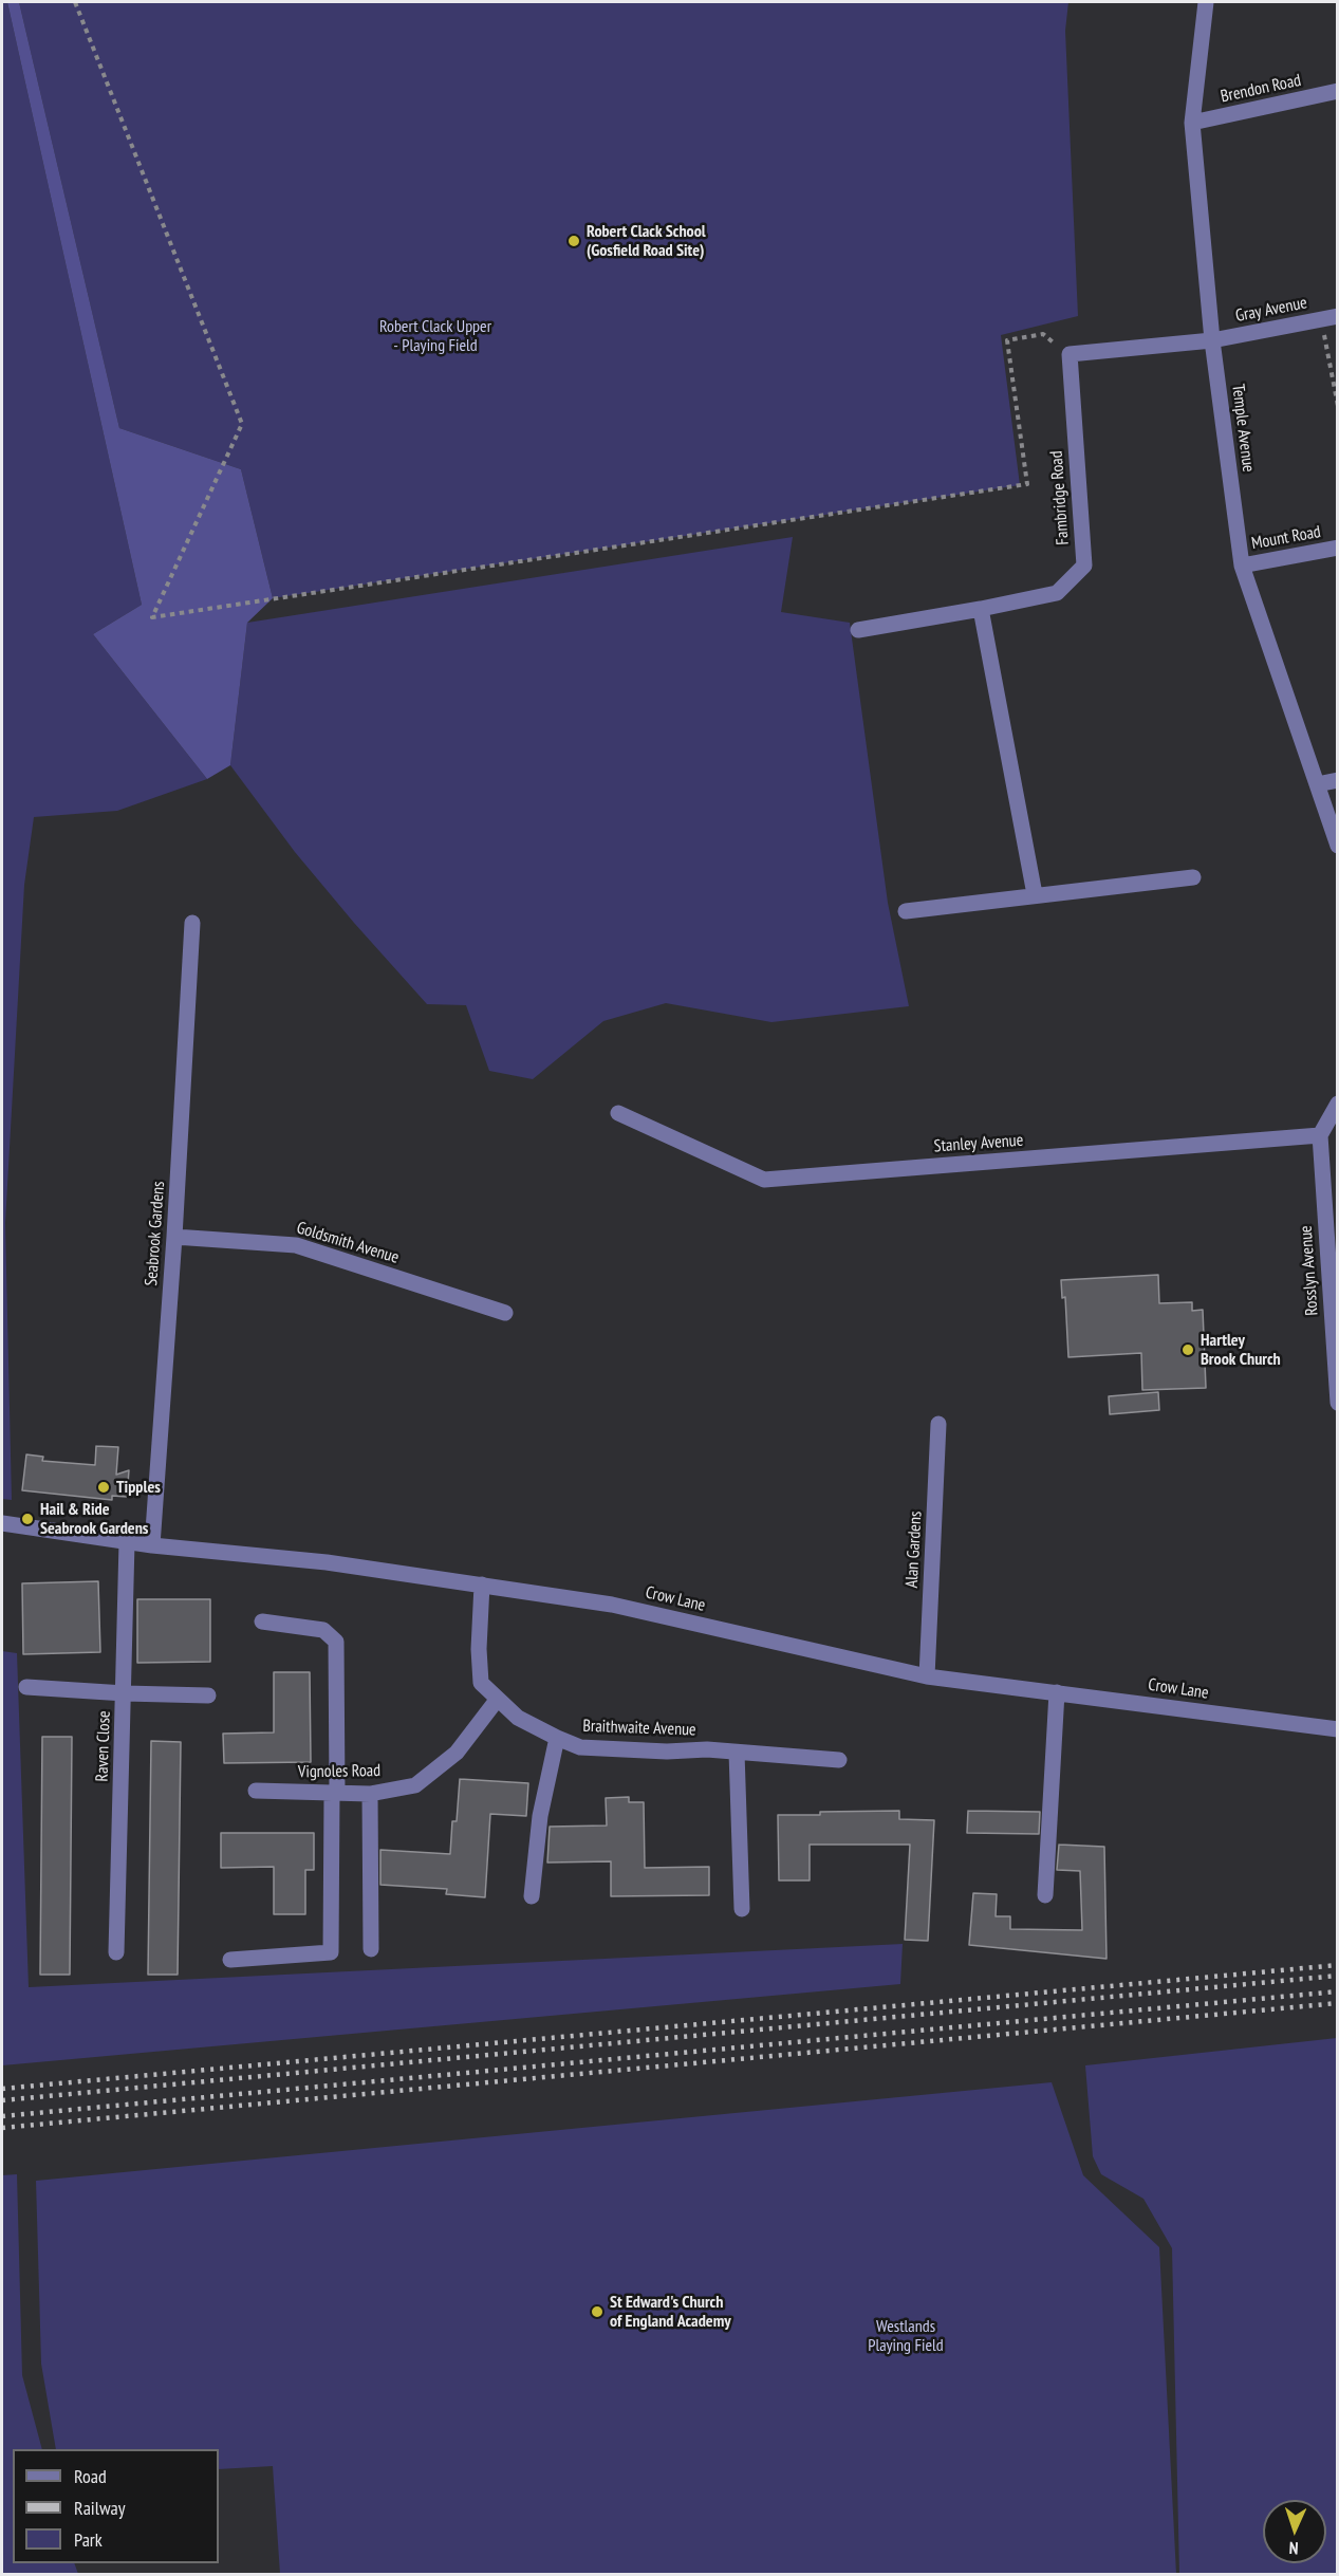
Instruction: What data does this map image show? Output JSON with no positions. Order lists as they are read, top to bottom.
{
  "streets": {
    "street": [
      "Brendon Road",
      "Gray Avenue",
      "Temple Avenue",
      "Fambridge Road",
      "Mount Road",
      "Stanley Avenue",
      "Seabrook Gardens",
      "Goldsmith Avenue",
      "Rosslyn Avenue",
      "Alan Gardens",
      "Crow Lane",
      "Braithwaite Avenue",
      "Raven Close",
      "Vignoles Road"
    ]
  },
  "crossings": [
    ["Brendon Road", "Temple Avenue"],
    ["Gray Avenue", "Temple Avenue"],
    ["Temple Avenue", "Mount Road"],
    ["Stanley Avenue", "Rosslyn Avenue"],
    ["Seabrook Gardens", "Goldsmith Avenue"],
    ["Seabrook Gardens", "Crow Lane"],
    ["Alan Gardens", "Crow Lane"],
    ["Crow Lane", "Braithwaite Avenue"],
    ["Crow Lane", "Raven Close"],
    ["Braithwaite Avenue", "Vignoles Road"]
  ],
  "parks": ["Robert Clack Upper - Playing Field", "Westlands Playing Field"],
  "places": [
    "Robert Clack School (Gosfield Road Site)",
    "Hartley Brook Church",
    "Tipples",
    "Hail & Ride Seabrook Gardens",
    "St Edward's Church of England Academy"
  ],
  "legend": ["Road", "Railway", "Park"],
  "north": "bottom"
}
